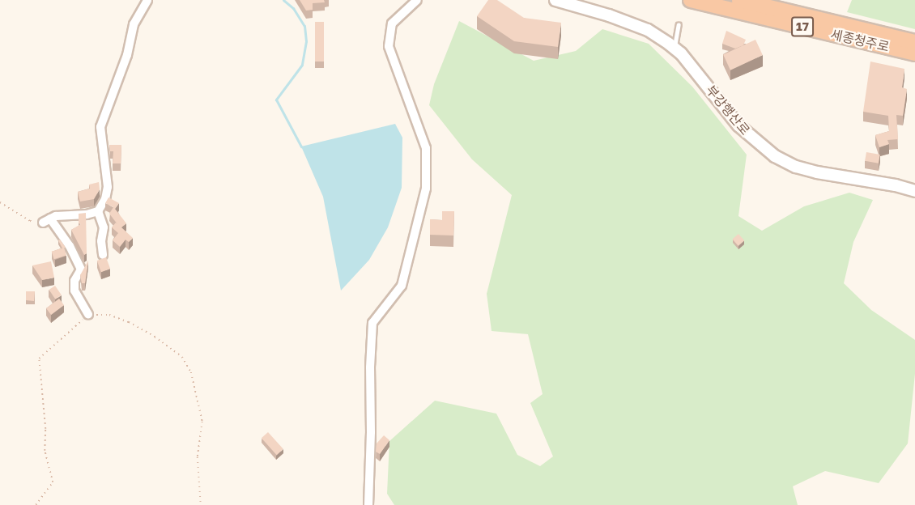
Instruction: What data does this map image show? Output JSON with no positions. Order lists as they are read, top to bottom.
{
  "streets": {
    "highway": ["17", "세종청주로"],
    "street": ["부강행산로"]
  }
}
